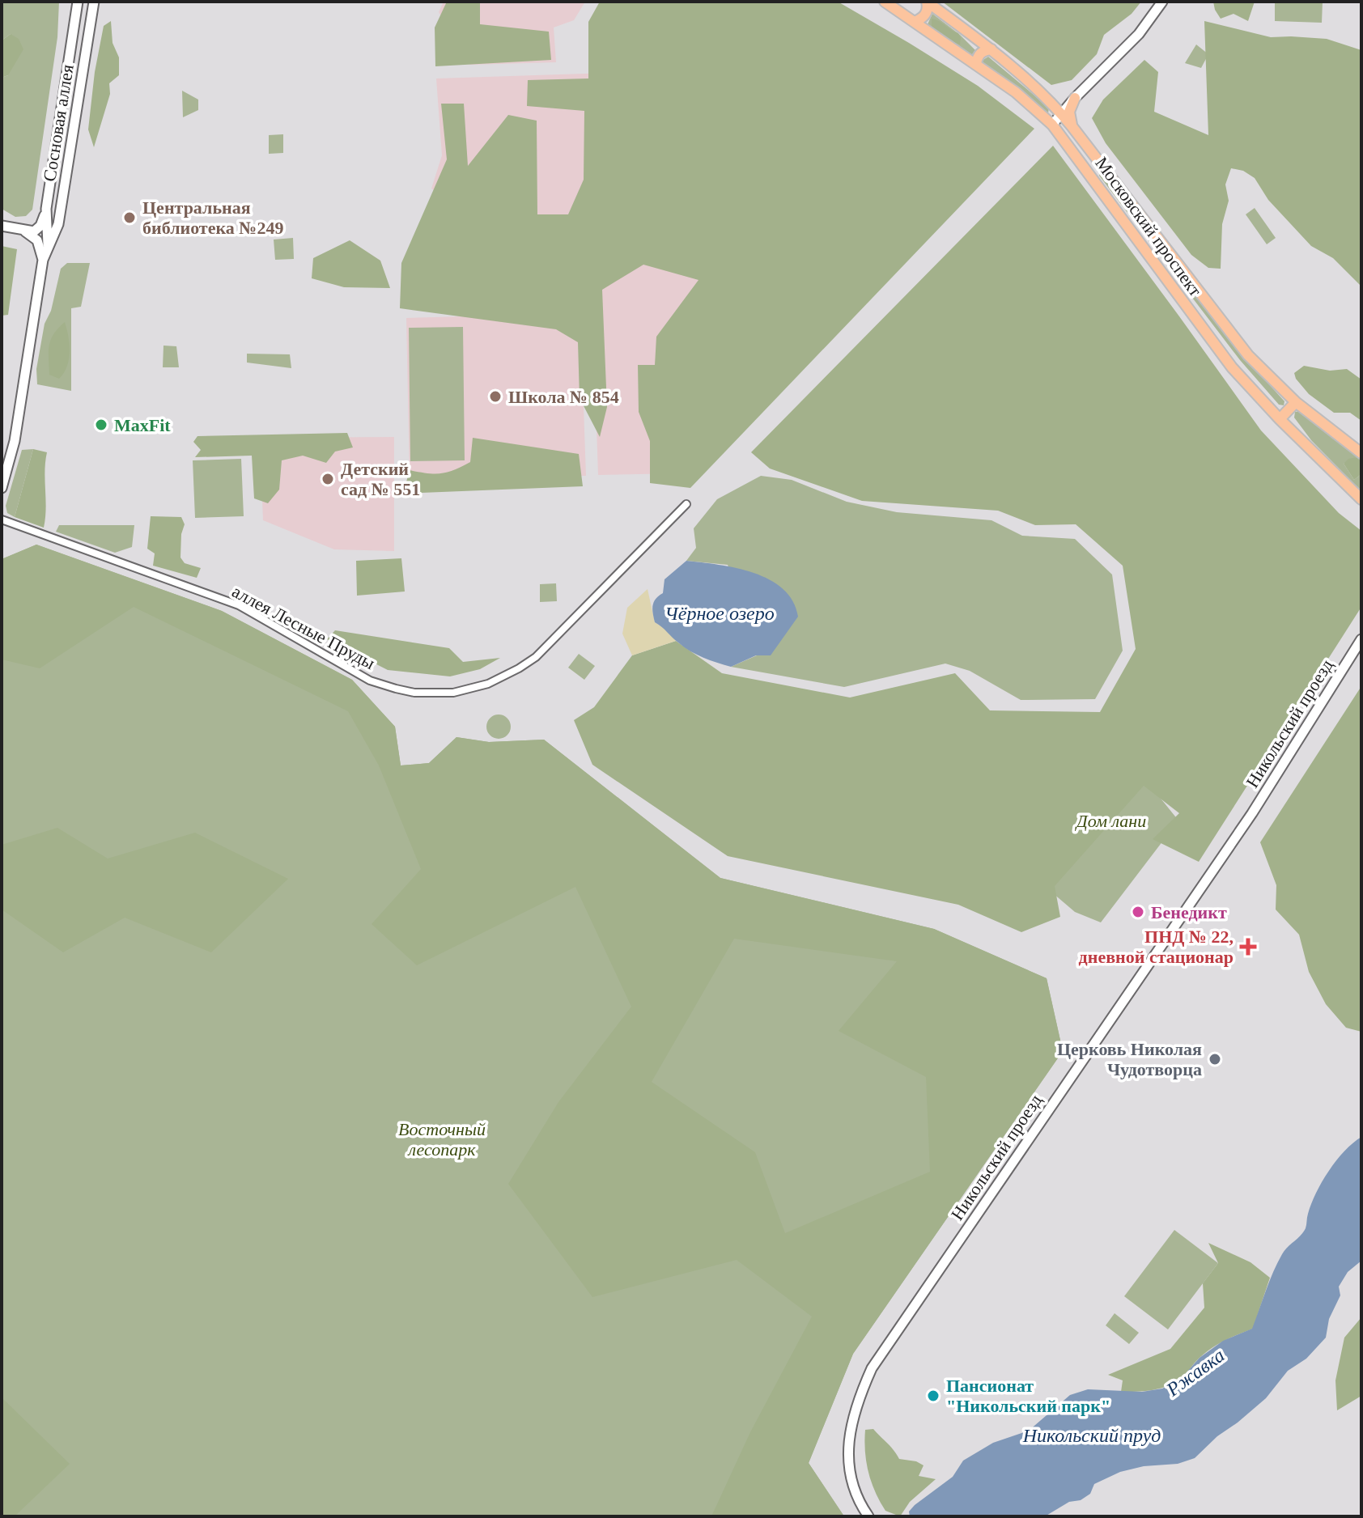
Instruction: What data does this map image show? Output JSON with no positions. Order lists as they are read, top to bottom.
{
  "streets": {
    "main road": ["Московский проспект"],
    "street": ["Сосновая аллея", "аллея Лесные Пруды", "Никольский проезд"]
  },
  "water": ["Чёрное озеро", "Ржавка", "Никольский пруд"],
  "parks": ["Дом лани", "Восточный лесопарк"],
  "places": {
    "other": [
      "Центральная библиотека №249",
      "Школа № 854",
      "MaxFit",
      "Детский сад № 551",
      "Бенедикт",
      "Церковь Николая Чудотворца",
      "Пансионат \"Никольский парк\""
    ],
    "health": ["ПНД № 22, дневной стационар"]
  }
}
